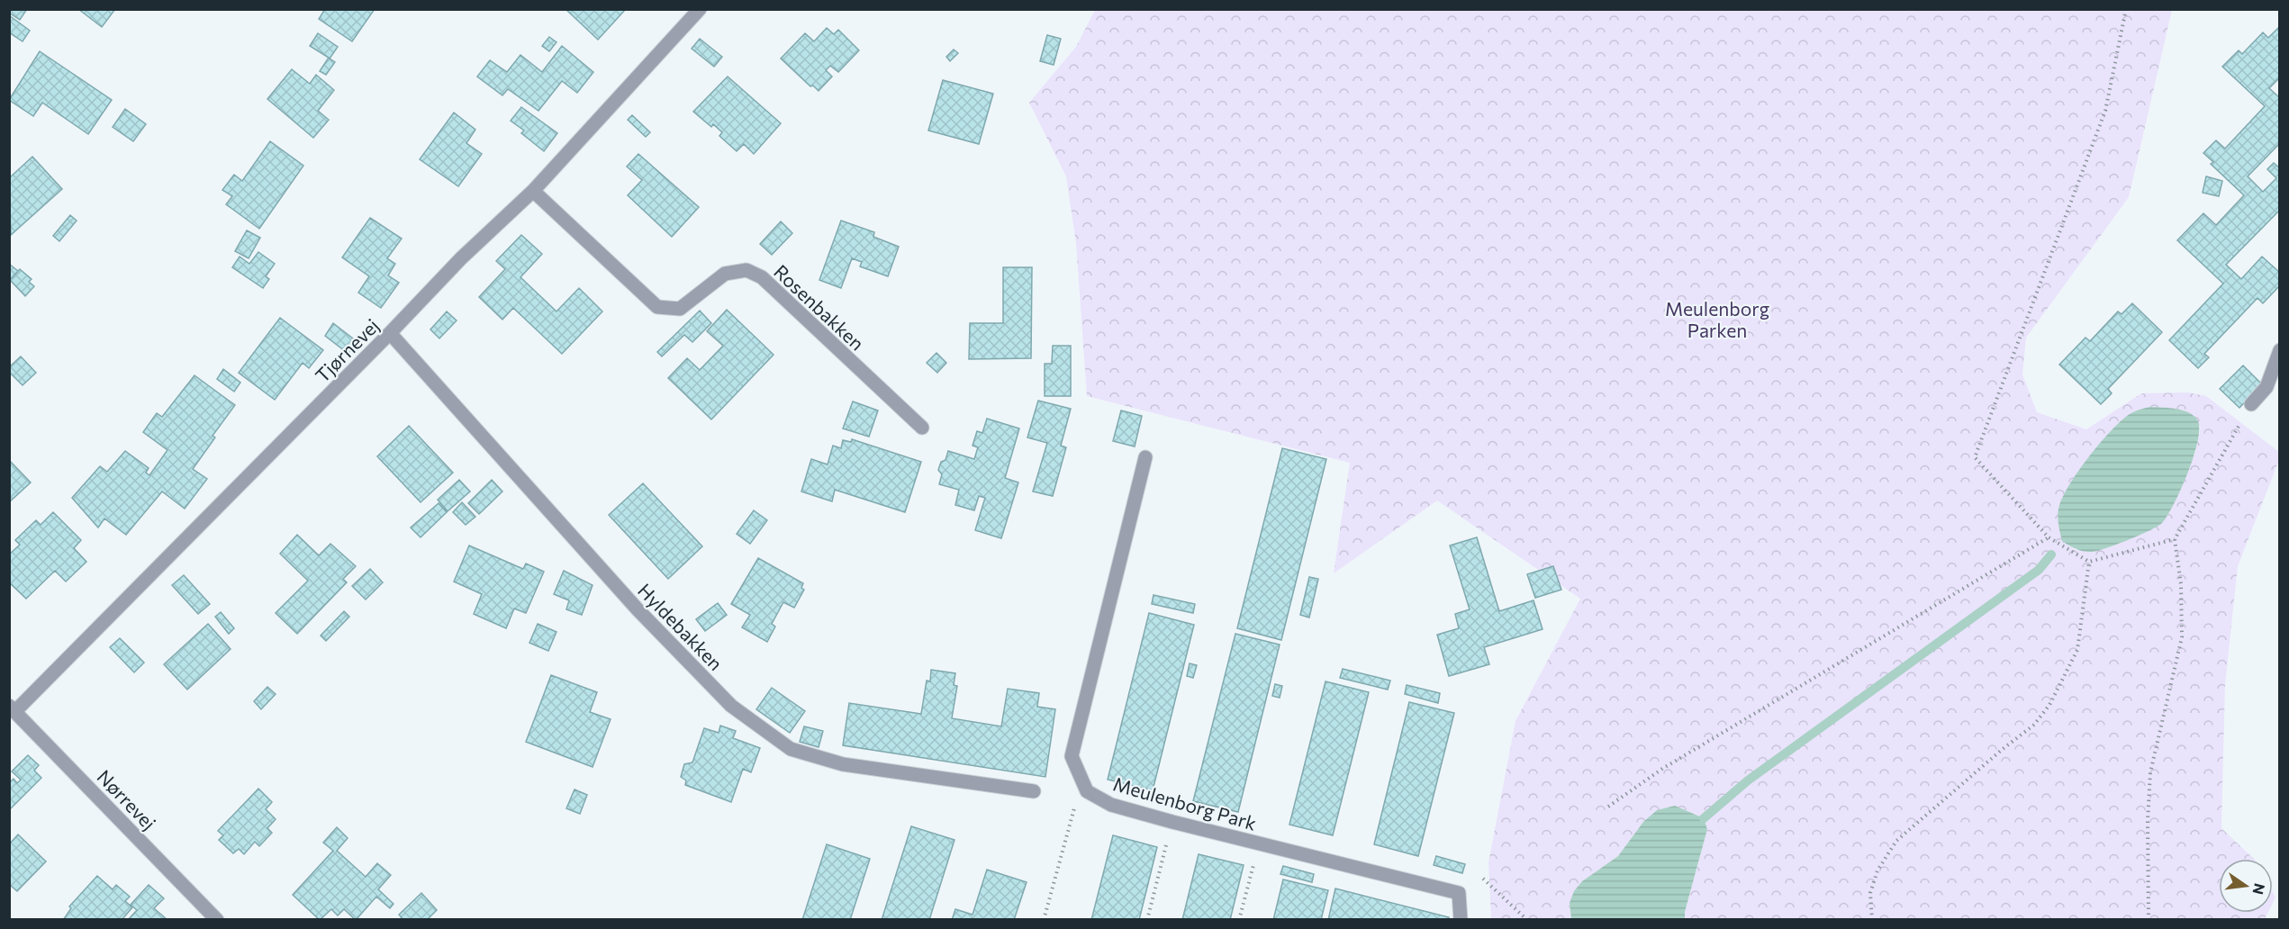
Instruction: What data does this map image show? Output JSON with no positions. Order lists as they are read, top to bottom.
{
  "streets": {
    "street": [
      "Rosenbakken",
      "Tjørnevej",
      "Hyldebakken",
      "Nørrevej",
      "Meulenborg Park"
    ]
  },
  "crossings": [
    ["Rosenbakken", "Tjørnevej"],
    ["Tjørnevej", "Hyldebakken"],
    ["Tjørnevej", "Nørrevej"]
  ],
  "parks": ["Meulenborg Parken"],
  "north": "right"
}
